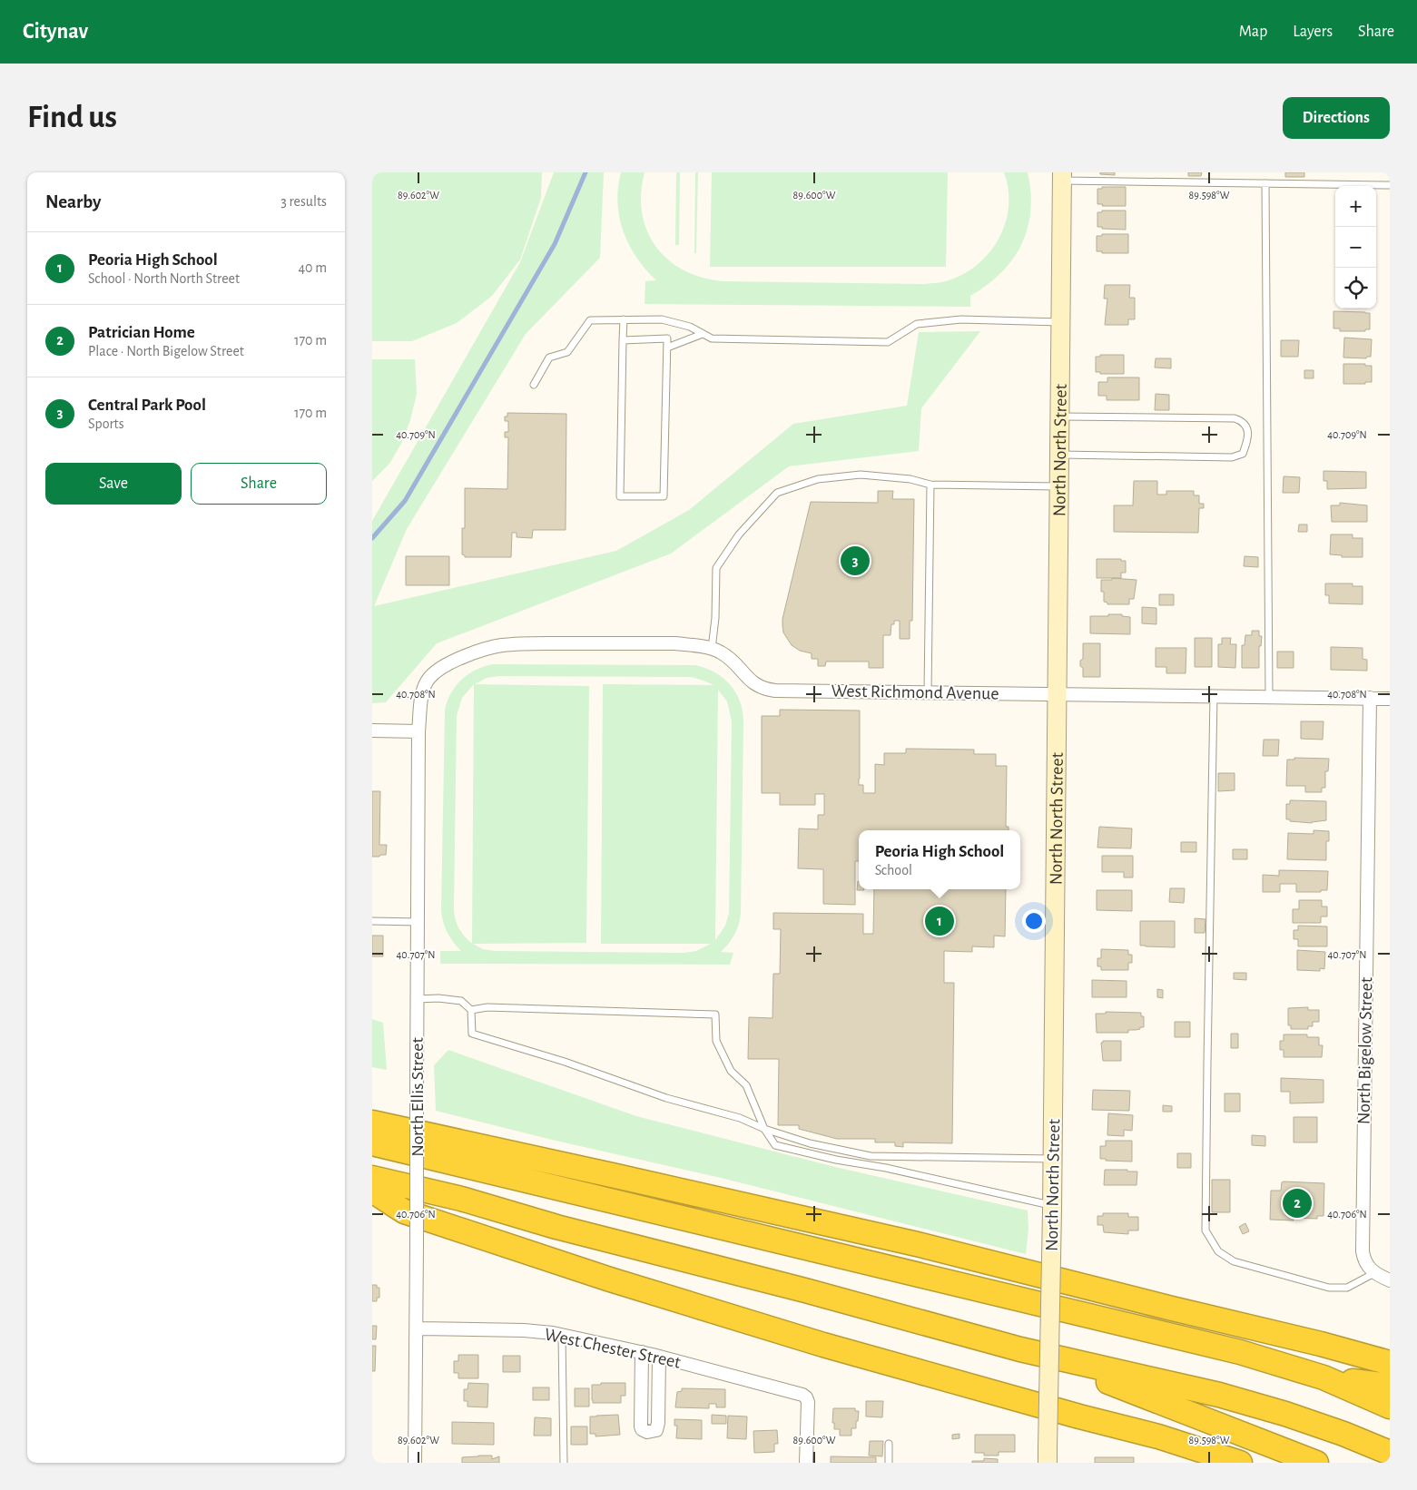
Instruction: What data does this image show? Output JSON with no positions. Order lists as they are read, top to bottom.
{
  "streets": {
    "street": [
      "North North Street",
      "West Richmond Avenue",
      "North Bigelow Street",
      "North Ellis Street",
      "West Chester Street"
    ]
  },
  "crossings": [
    ["North North Street", "West Richmond Avenue"],
    ["West Richmond Avenue", "North Bigelow Street"],
    ["West Richmond Avenue", "North Ellis Street"],
    ["North Ellis Street", "West Chester Street"]
  ],
  "page": {
    "header": "Citynav",
    "nav": ["Map", "Layers", "Share"],
    "buttons": [
      "Directions",
      ["Save", "Share"]
    ],
    "title": "Find us",
    "heading": ["Nearby", "3 results"],
    "map_buttons": ["+", "−"],
    "list": [
      {
        "mark": "1",
        "name": "Peoria High School",
        "note": "School · North North Street",
        "value": "40 m"
      },
      {
        "mark": "2",
        "name": "Patrician Home",
        "note": "Place · North Bigelow Street",
        "value": "170 m"
      },
      {
        "mark": "3",
        "name": "Central Park Pool",
        "note": "Sports",
        "value": "170 m"
      }
    ],
    "pins": ["3", "1", "2"],
    "popup": ["Peoria High School", "School"]
  },
  "coordinates": [
    "89.602°W",
    "89.600°W",
    "89.598°W",
    "40.709°N",
    "40.708°N",
    "40.707°N",
    "40.706°N"
  ]
}
